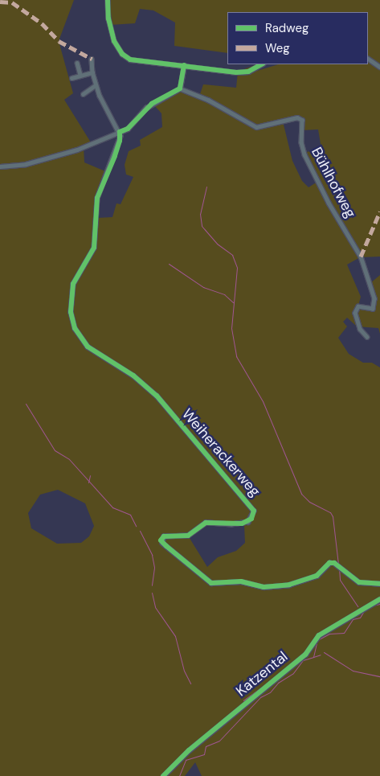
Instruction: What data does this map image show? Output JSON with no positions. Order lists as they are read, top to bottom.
{
  "streets": {
    "street": ["Bühlhofweg", "Weiherackerweg", "Katzental"]
  },
  "legend": ["Radweg", "Weg"]
}
